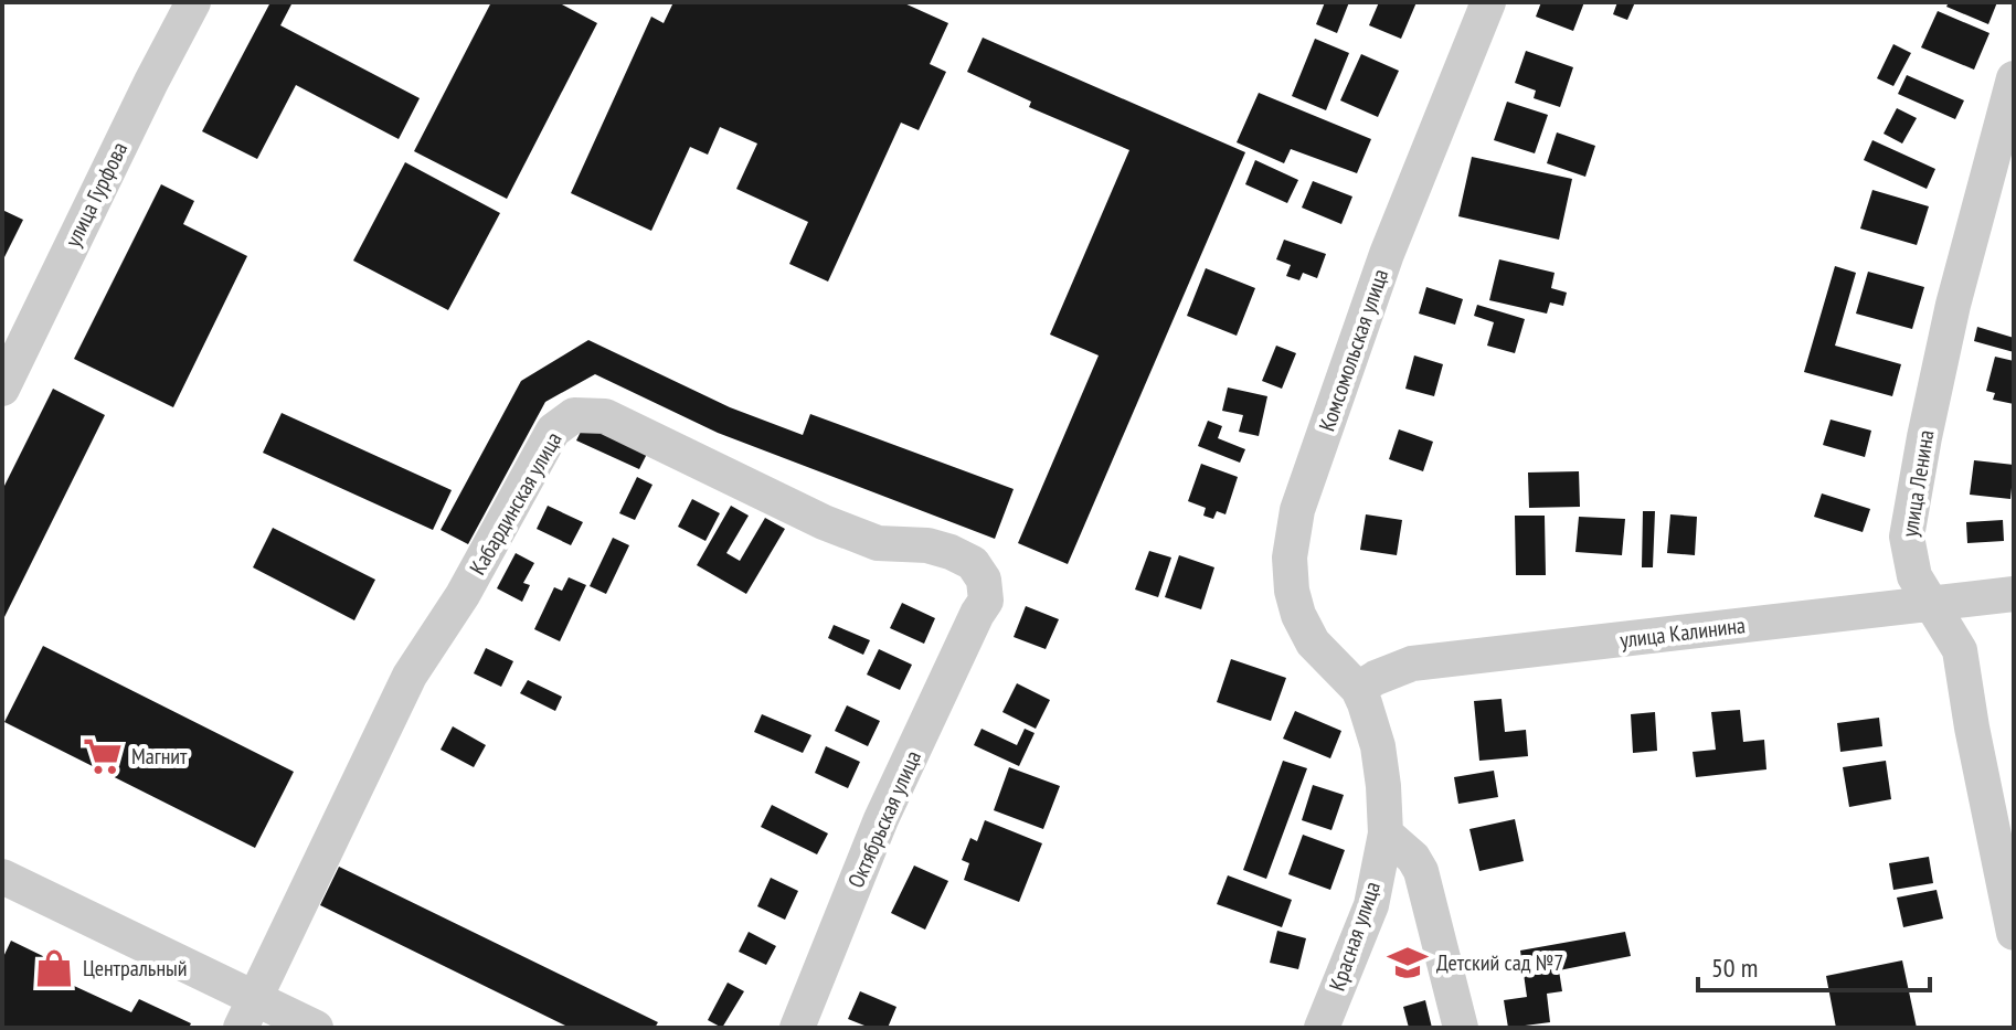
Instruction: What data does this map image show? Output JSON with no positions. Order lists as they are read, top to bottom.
{
  "streets": {
    "street": [
      "улица Гурфова",
      "Комсомольская улица",
      "улица Ленина",
      "Кабардинская улица",
      "улица Калинина",
      "Октябрьская улица",
      "Красная улица"
    ]
  },
  "crossings": [
    ["Комсомольская улица", "улица Калинина"],
    ["Комсомольская улица", "Красная улица"],
    ["улица Ленина", "улица Калинина"],
    ["Кабардинская улица", "Октябрьская улица"],
    ["улица Калинина", "Красная улица"]
  ],
  "places": {
    "supermarket": ["Магнит"],
    "school or university": ["Детский сад №7"],
    "shop": ["Центральный"]
  },
  "scale_bar": "50 m"
}
